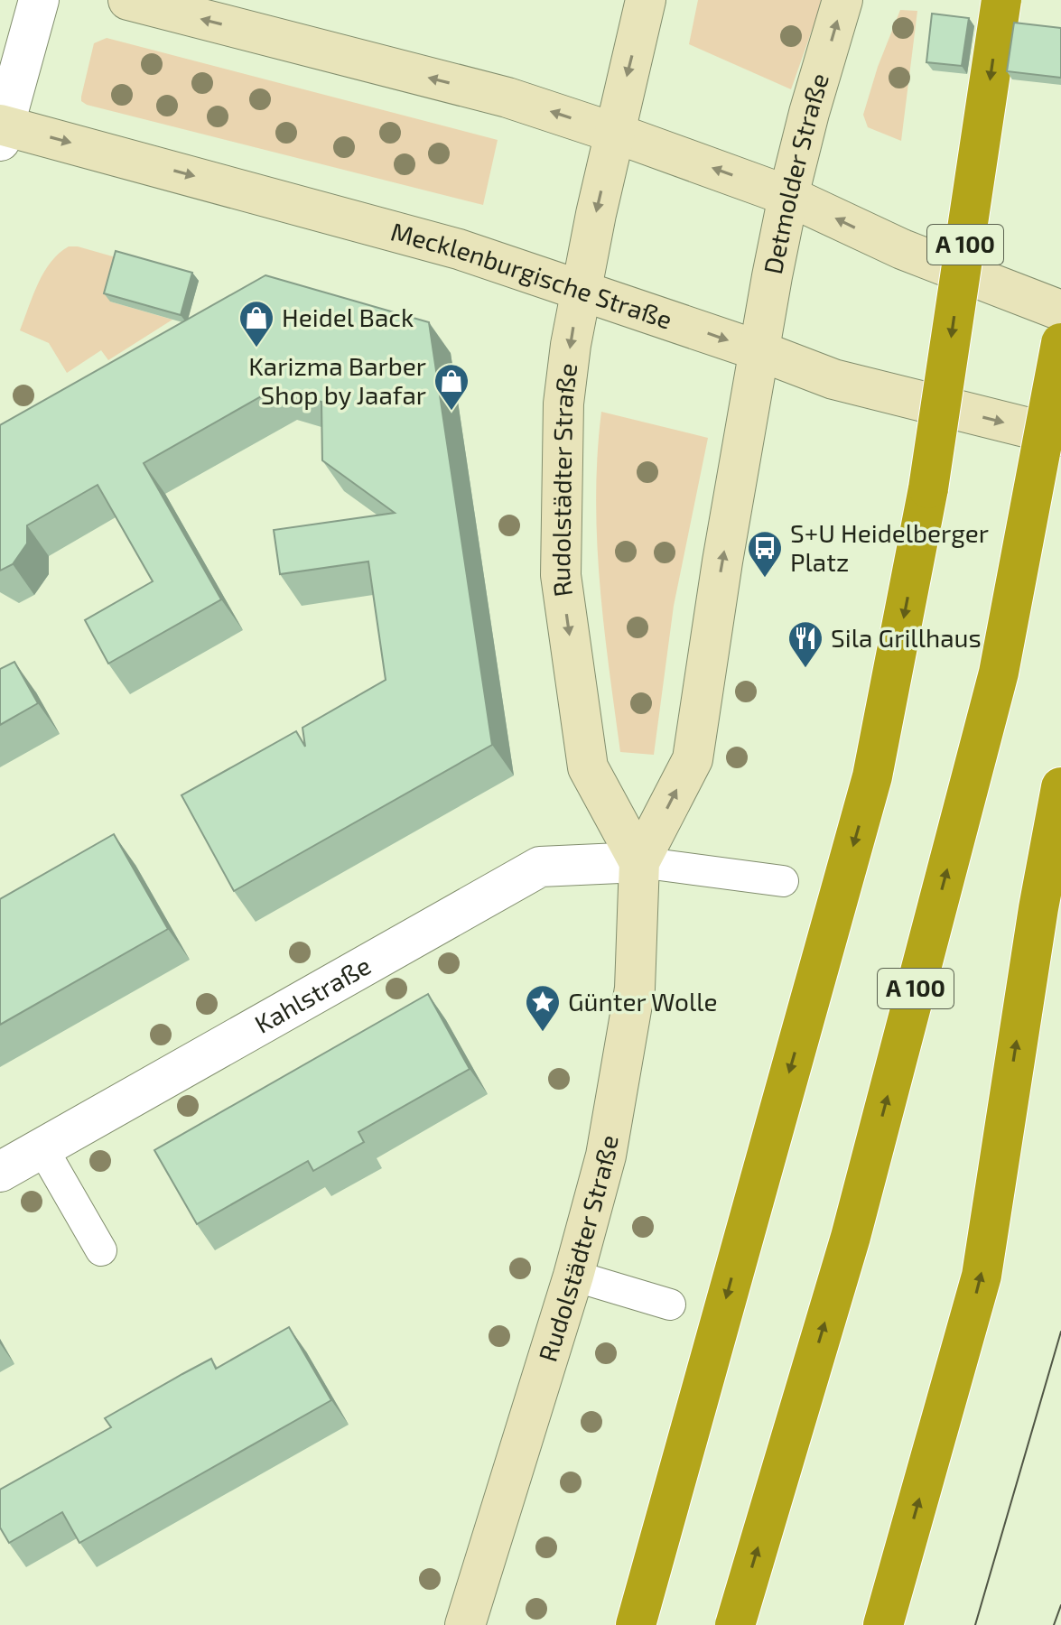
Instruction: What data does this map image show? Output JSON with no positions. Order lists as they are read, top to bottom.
{
  "streets": {
    "highway": ["A 100"],
    "main road": ["Detmolder Straße", "Mecklenburgische Straße", "Rudolstädter Straße"],
    "street": ["Kahlstraße"]
  },
  "crossings": [
    ["Detmolder Straße", "Mecklenburgische Straße"],
    ["Detmolder Straße", "Rudolstädter Straße"],
    ["Mecklenburgische Straße", "Rudolstädter Straße"],
    ["Rudolstädter Straße", "Kahlstraße"]
  ],
  "places": {
    "shop": ["Heidel Back", "Karizma Barber Shop by Jaafar"],
    "bus stop": ["S+U Heidelberger Platz"],
    "restaurant": ["Sila Grillhaus"],
    "place": ["Günter Wolle"]
  }
}
